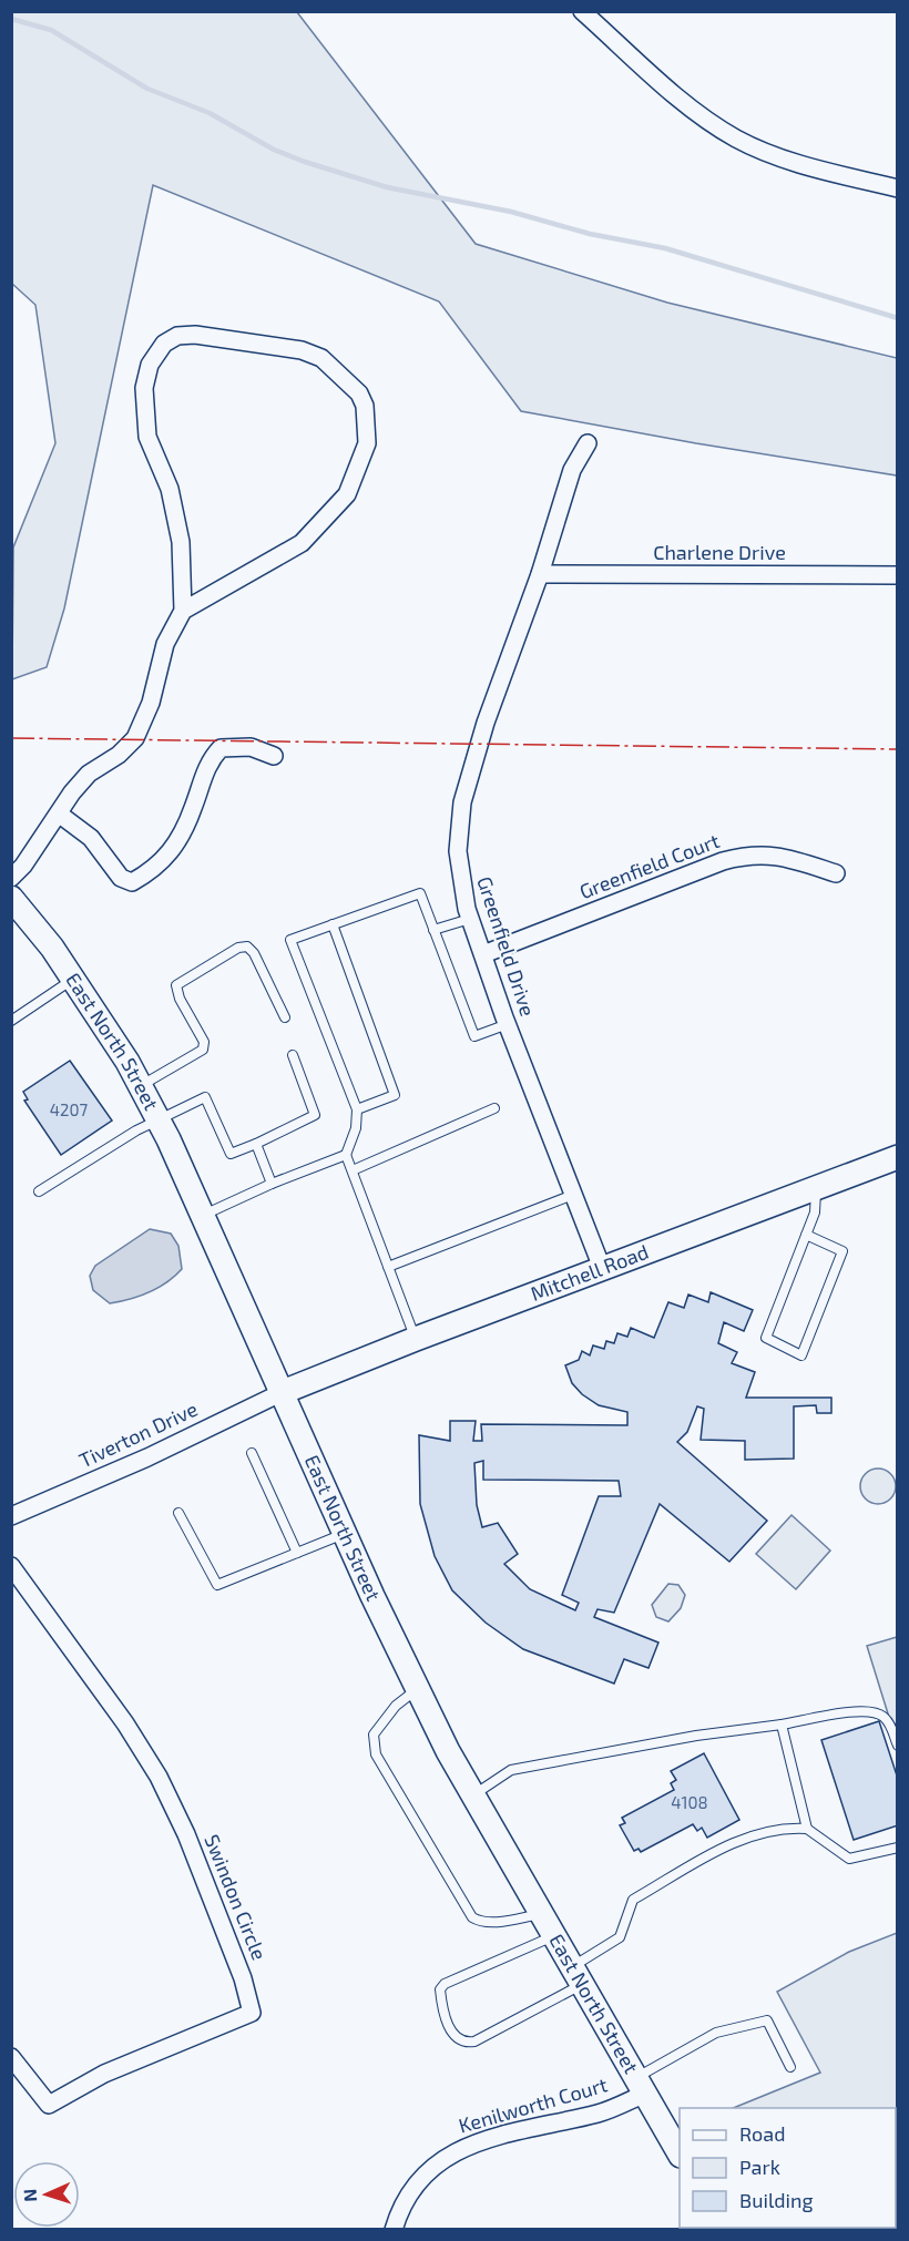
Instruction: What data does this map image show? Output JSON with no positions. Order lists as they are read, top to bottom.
{
  "streets": {
    "main road": ["East North Street", "Mitchell Road"],
    "street": [
      "Charlene Drive",
      "Greenfield Court",
      "Greenfield Drive",
      "Tiverton Drive",
      "Swindon Circle",
      "Kenilworth Court"
    ]
  },
  "crossings": [
    ["Charlene Drive", "Greenfield Drive"],
    ["Greenfield Court", "Greenfield Drive"],
    ["Greenfield Drive", "Mitchell Road"],
    ["East North Street", "Mitchell Road"],
    ["East North Street", "Tiverton Drive"],
    ["East North Street", "Kenilworth Court"],
    ["Mitchell Road", "Tiverton Drive"]
  ],
  "house_numbers": ["4207", "4108"],
  "legend": ["Road", "Park", "Building"],
  "north": "left"
}
